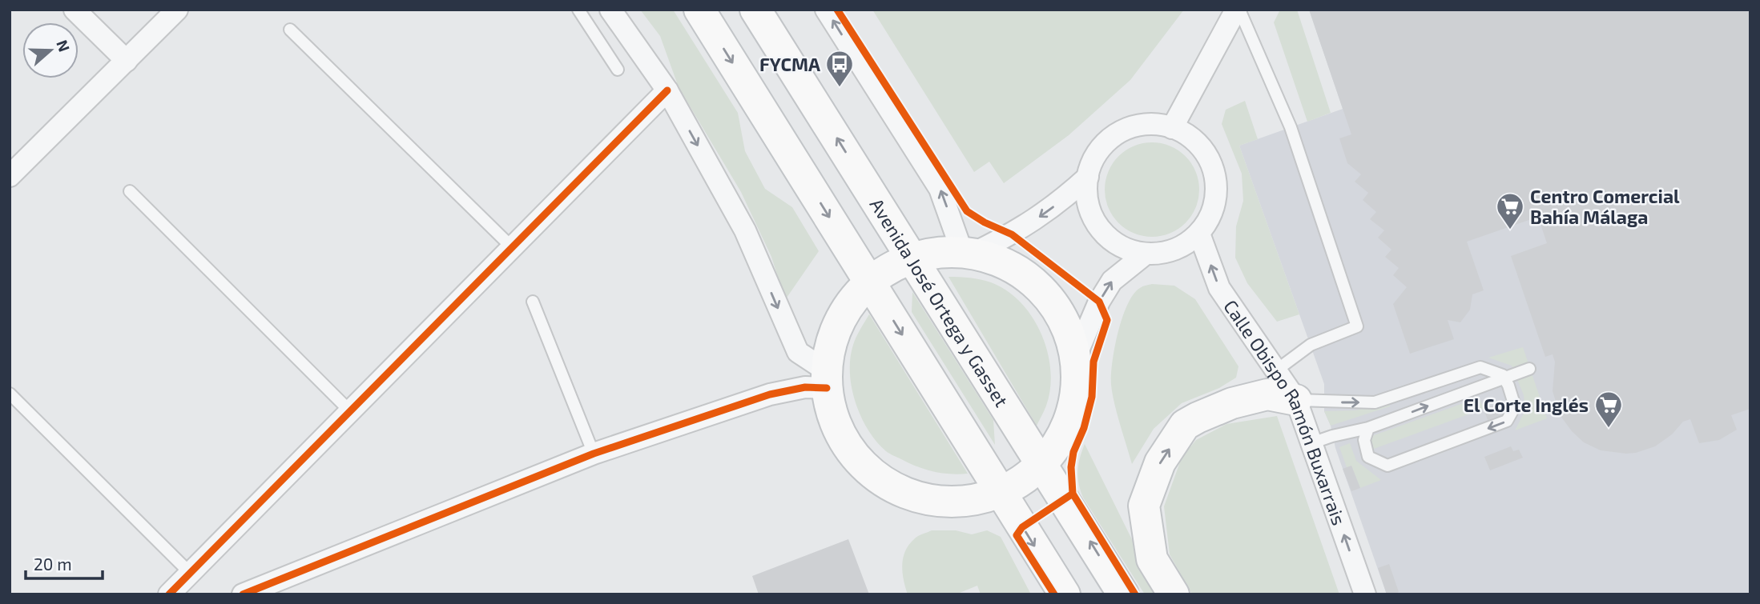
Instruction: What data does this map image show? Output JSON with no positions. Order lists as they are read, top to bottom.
{
  "streets": {
    "main road": ["Avenida José Ortega y Gasset"],
    "street": ["Calle Obispo Ramón Buxarrais"]
  },
  "one_way": ["Calle Obispo Ramón Buxarrais"],
  "places": {
    "bus stop": ["FYCMA"],
    "supermarket": ["Centro Comercial Bahía Málaga", "El Corte Inglés"]
  },
  "scale_bar": "20 m",
  "north": "right"
}
